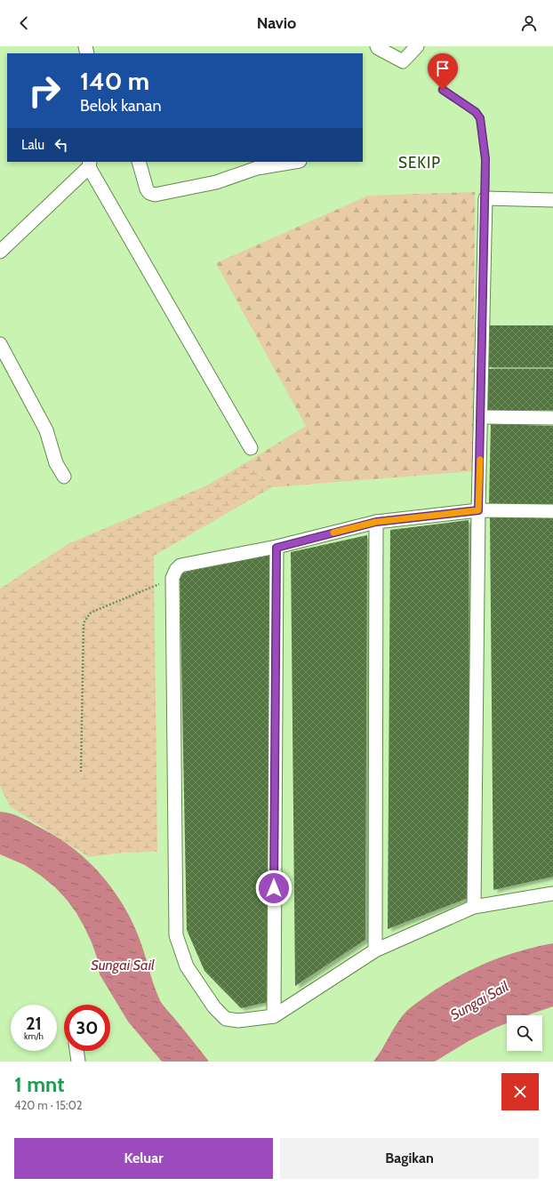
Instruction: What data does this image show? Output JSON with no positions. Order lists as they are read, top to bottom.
{
  "districts": ["SEKIP"],
  "water": ["Sungai Sail"],
  "page": {
    "header": "Navio",
    "turn": ["140 m", "Belok kanan"],
    "then": "Lalu",
    "speed": "21 km/h",
    "limit": "30",
    "heading": ["1 mnt", "420 m · 15:02"],
    "buttons": ["Keluar", "Bagikan"]
  }
}
